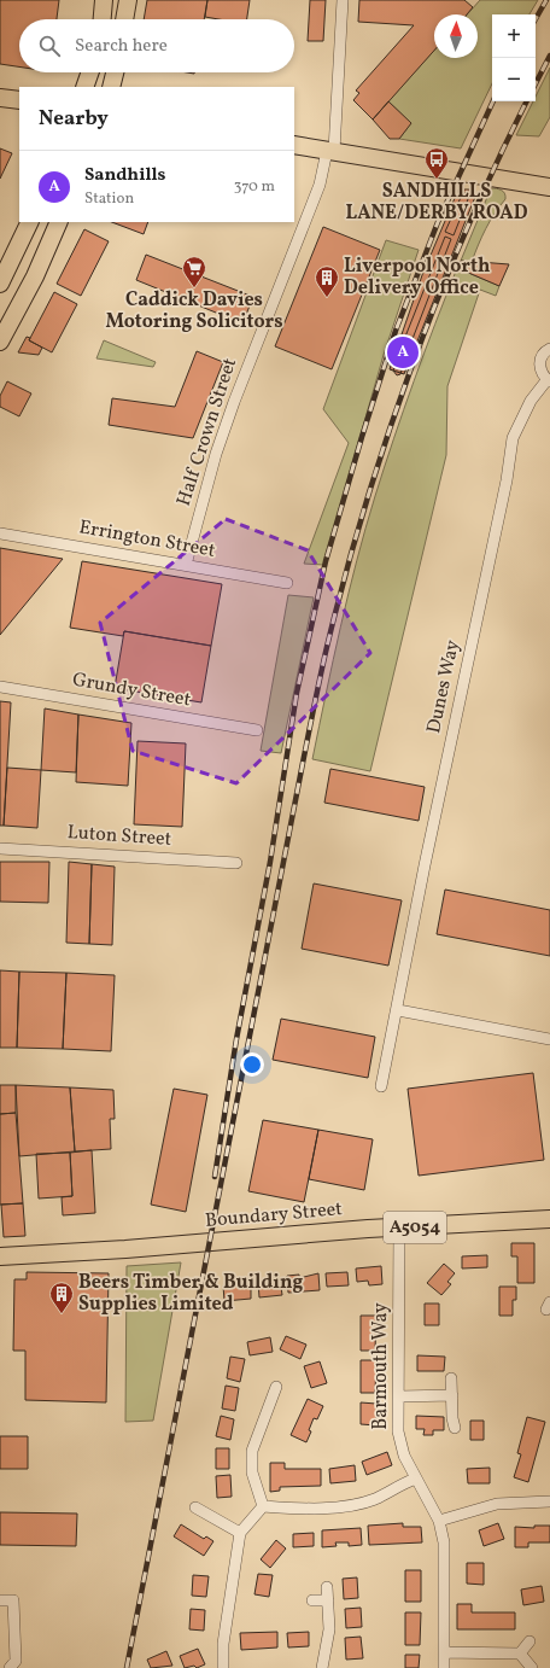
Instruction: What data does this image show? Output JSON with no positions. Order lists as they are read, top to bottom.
{
  "streets": {
    "main road": ["Boundary Street", "A5054"],
    "street": [
      "Half Crown Street",
      "Errington Street",
      "Dunes Way",
      "Grundy Street",
      "Luton Street",
      "Barmouth Way"
    ]
  },
  "crossings": [
    ["Half Crown Street", "Errington Street"],
    ["Boundary Street", "Barmouth Way"]
  ],
  "places": {
    "bus stop": ["SANDHILLS LANE/DERBY ROAD"],
    "supermarket": ["Caddick Davies Motoring Solicitors"],
    "building": ["Liverpool North Delivery Office", "Beers Timber & Building Supplies Limited"]
  },
  "north": "top",
  "page": {
    "map_buttons": ["+", "−"],
    "search": "Search here",
    "heading": "Nearby",
    "list": [
      {
        "mark": "A",
        "name": "Sandhills",
        "note": "Station",
        "value": "370 m"
      }
    ],
    "pins": "A"
  }
}
